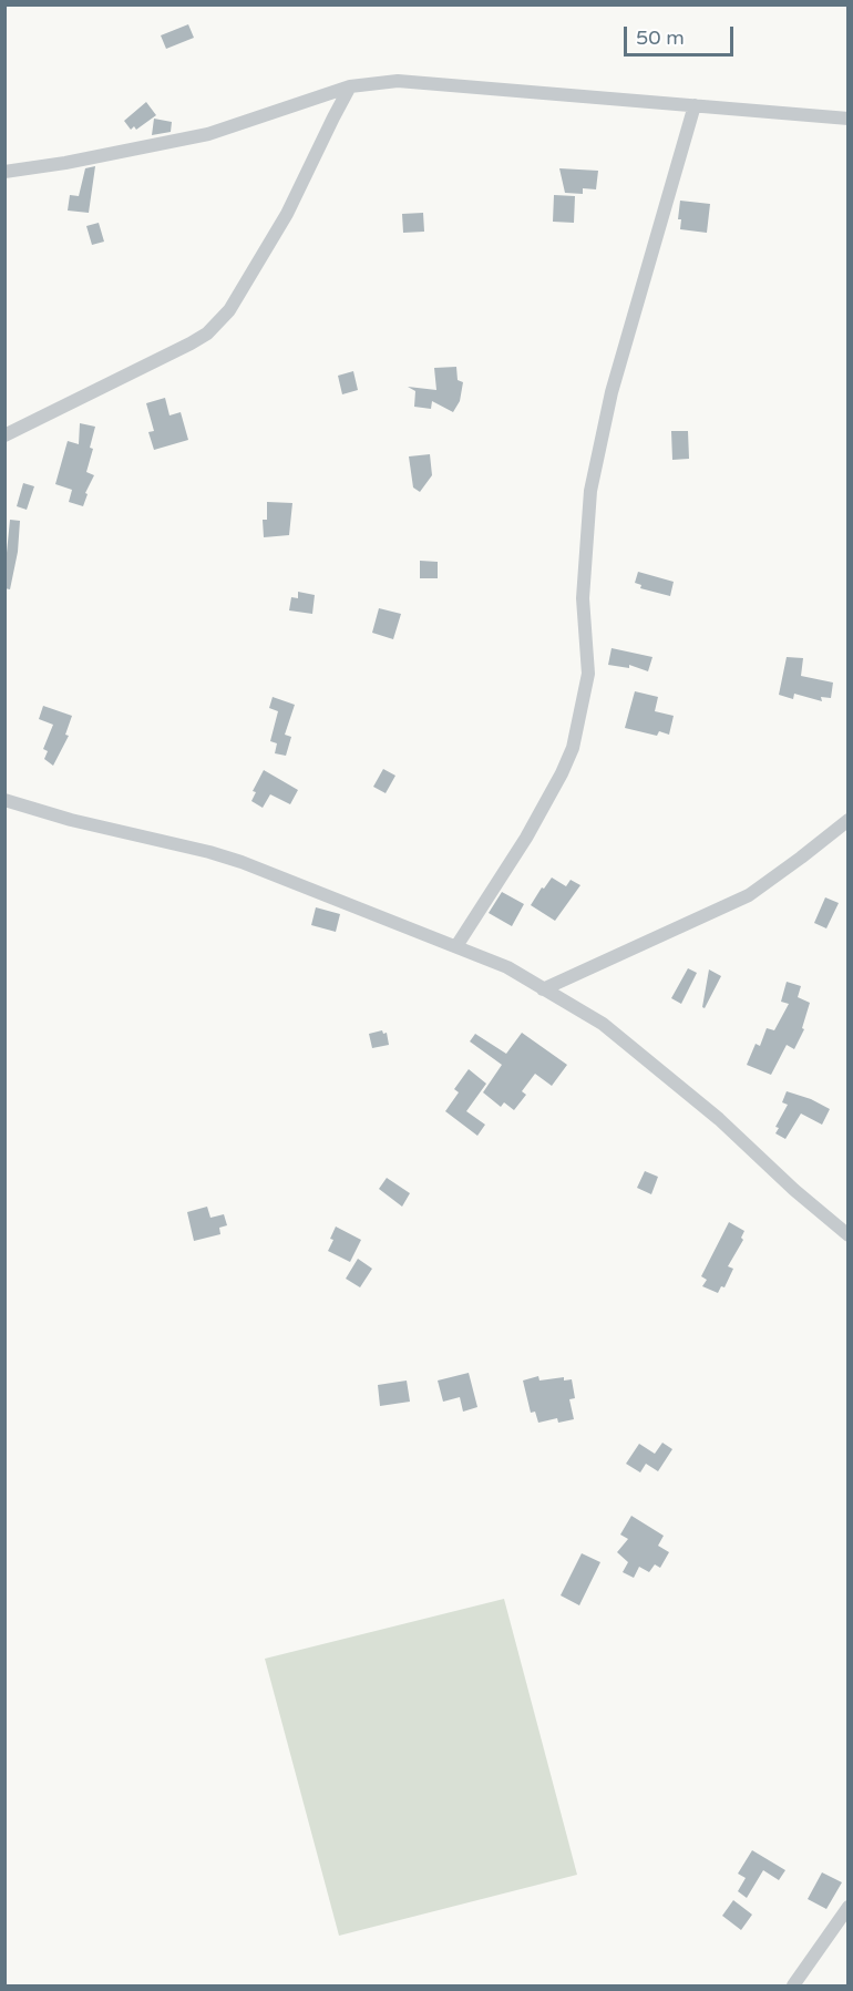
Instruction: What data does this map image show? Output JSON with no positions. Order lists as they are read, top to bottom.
{
  "scale_bar": "50 m"
}
